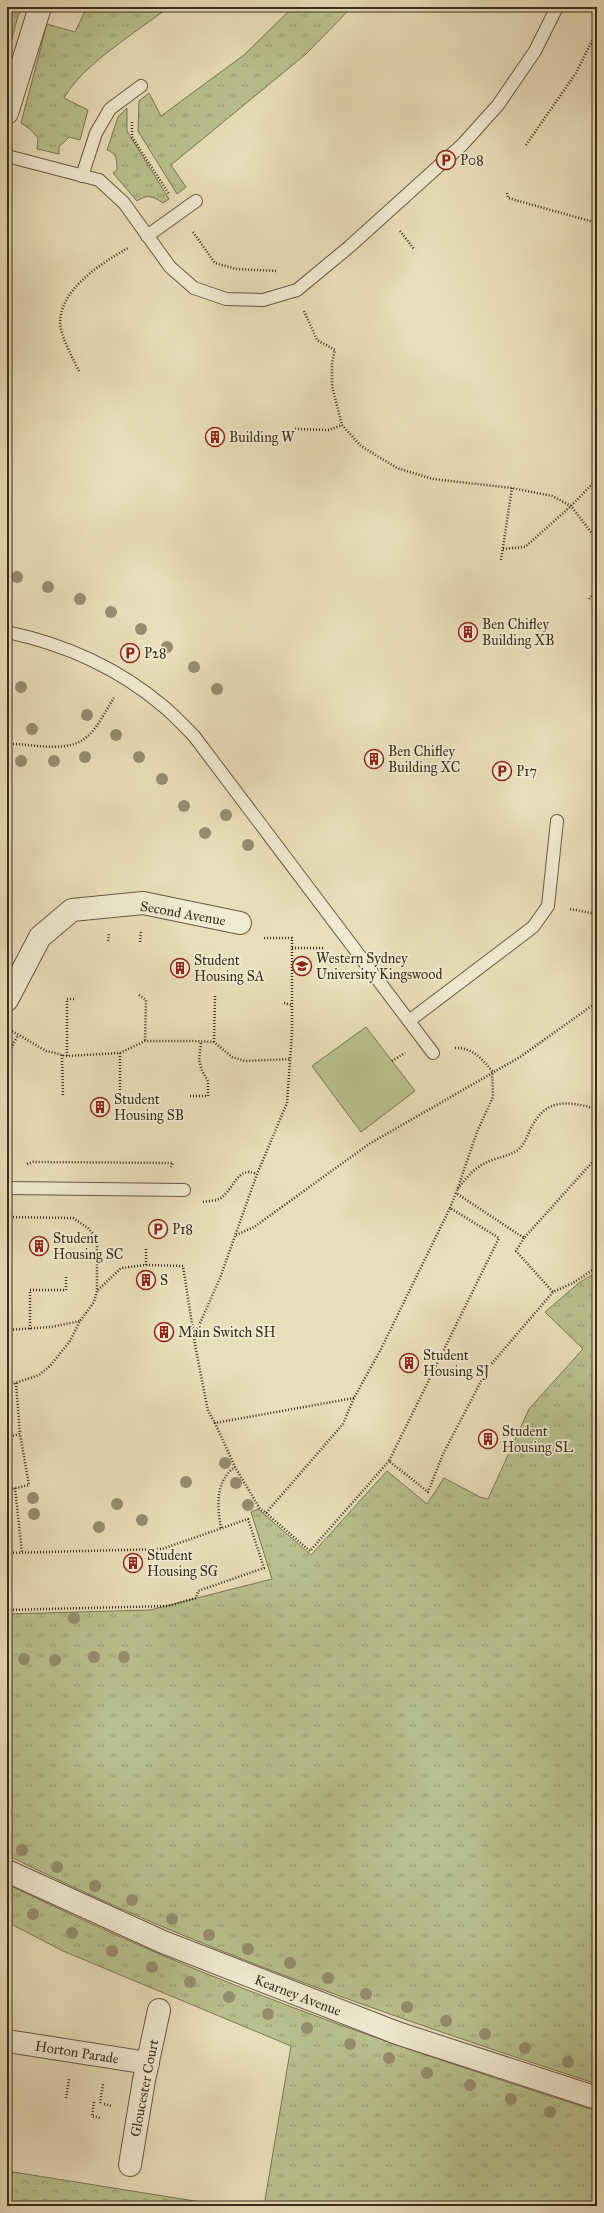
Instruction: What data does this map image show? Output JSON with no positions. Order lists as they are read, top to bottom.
{
  "streets": {
    "street": [
      "Second Avenue",
      "Kearney Avenue",
      "Horton Parade",
      "Gloucester Court"
    ]
  },
  "crossings": [
    ["Horton Parade", "Gloucester Court"]
  ],
  "places": {
    "parking": [
      "P08",
      "P28",
      "P17",
      "P18"
    ],
    "building": [
      "Building W",
      "Ben Chifley Building XB",
      "Ben Chifley Building XC",
      "Student Housing SA",
      "Student Housing SB",
      "Student Housing SC",
      "S",
      "Main Switch SH",
      "Student Housing SJ",
      "Student Housing SL",
      "Student Housing SG"
    ],
    "school or university": ["Western Sydney University Kingswood"]
  }
}
